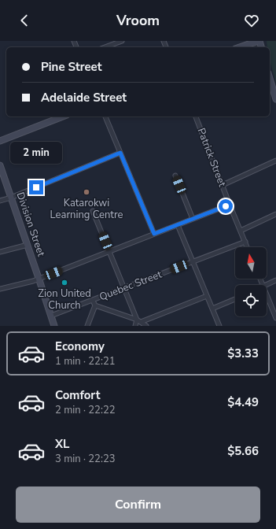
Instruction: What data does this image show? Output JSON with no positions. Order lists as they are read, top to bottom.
{
  "streets": {
    "main road": ["Division Street"],
    "street": ["Patrick Street", "Quebec Street"]
  },
  "crossings": [
    ["Patrick Street", "Quebec Street"],
    ["Division Street", "Quebec Street"]
  ],
  "places": ["Katarokwi Learning Centre", "Zion United Church"],
  "north": "top",
  "page": {
    "header": "Vroom",
    "banner": ["Pine Street", "Adelaide Street"],
    "bubble": "2 min",
    "list": [
      {
        "name": "Economy",
        "note": "1 min · 22:21",
        "value": "$3.33"
      },
      {
        "name": "Comfort",
        "note": "2 min · 22:22",
        "value": "$4.49"
      },
      {
        "name": "XL",
        "note": "3 min · 22:23",
        "value": "$5.66"
      }
    ],
    "buttons": "Confirm"
  }
}
